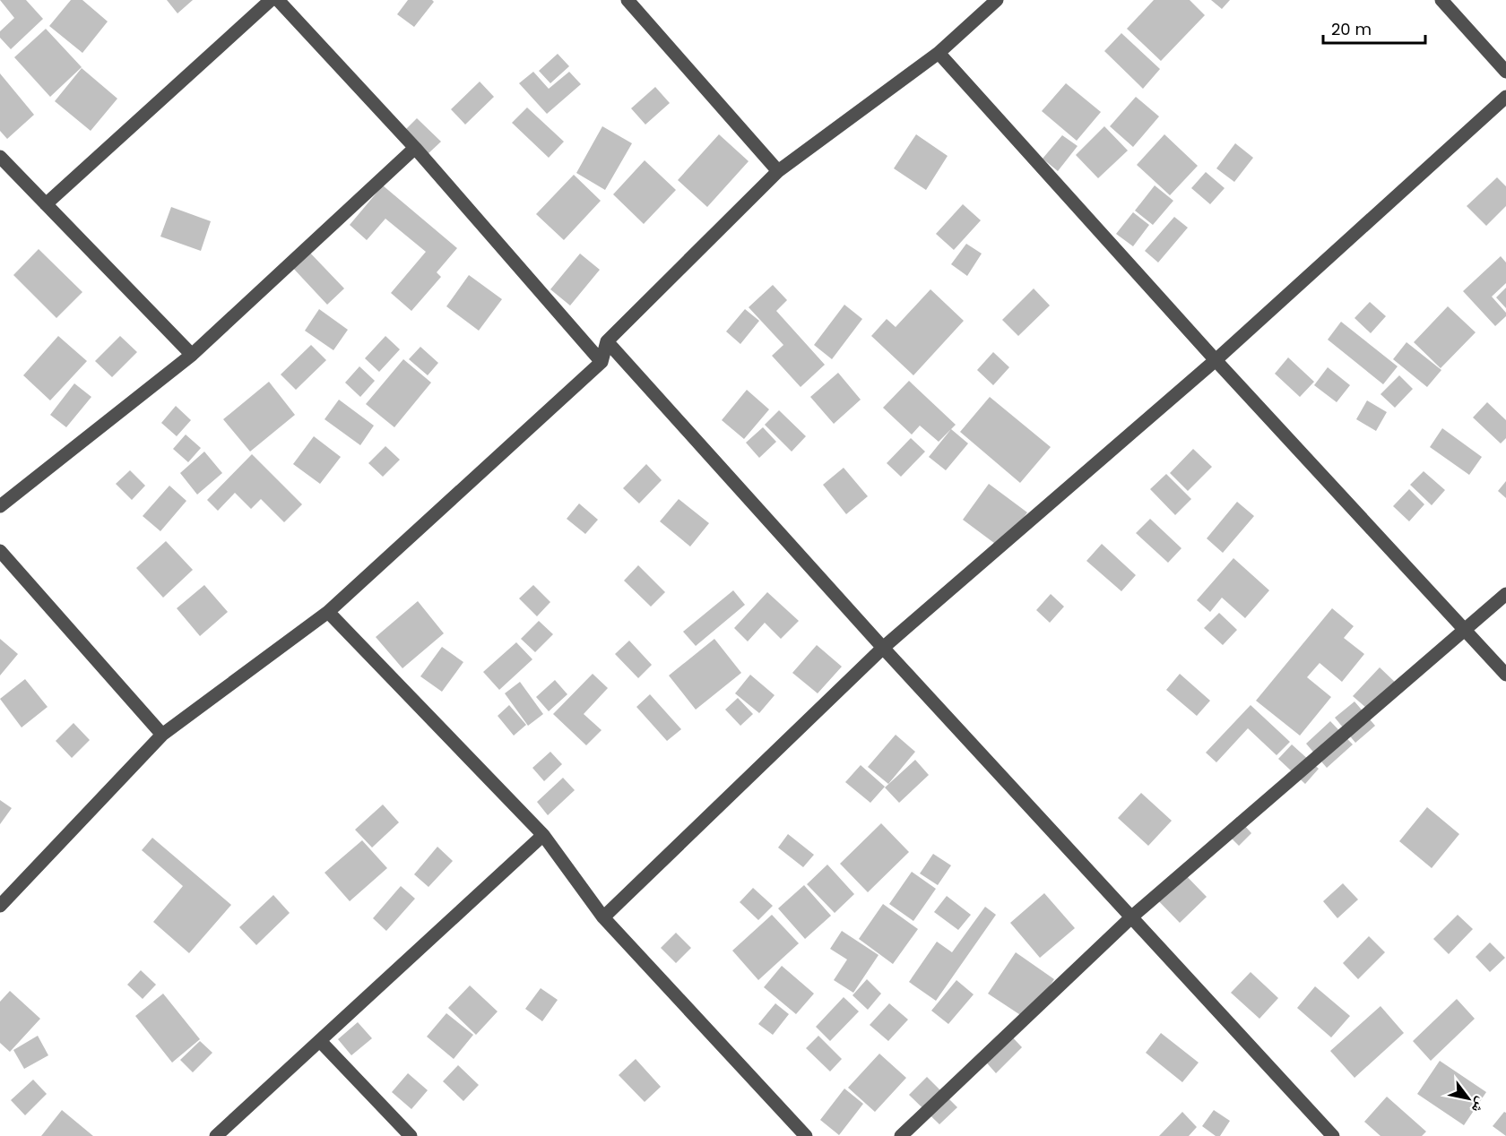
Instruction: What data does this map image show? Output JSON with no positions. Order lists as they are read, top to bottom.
{
  "scale_bar": "20 m",
  "north": "bottom right"
}
